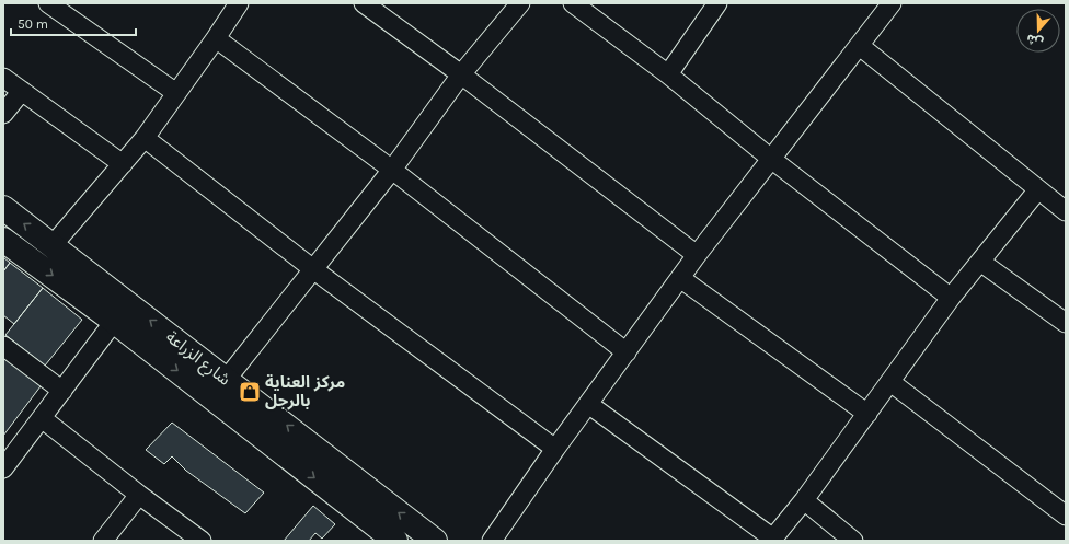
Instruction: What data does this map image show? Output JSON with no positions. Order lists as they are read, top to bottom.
{
  "streets": {
    "main road": ["شارع الزراعة"]
  },
  "places": {
    "shop": ["مركز العناية بالرجل"]
  },
  "scale_bar": "50 m",
  "north": "bottom"
}
